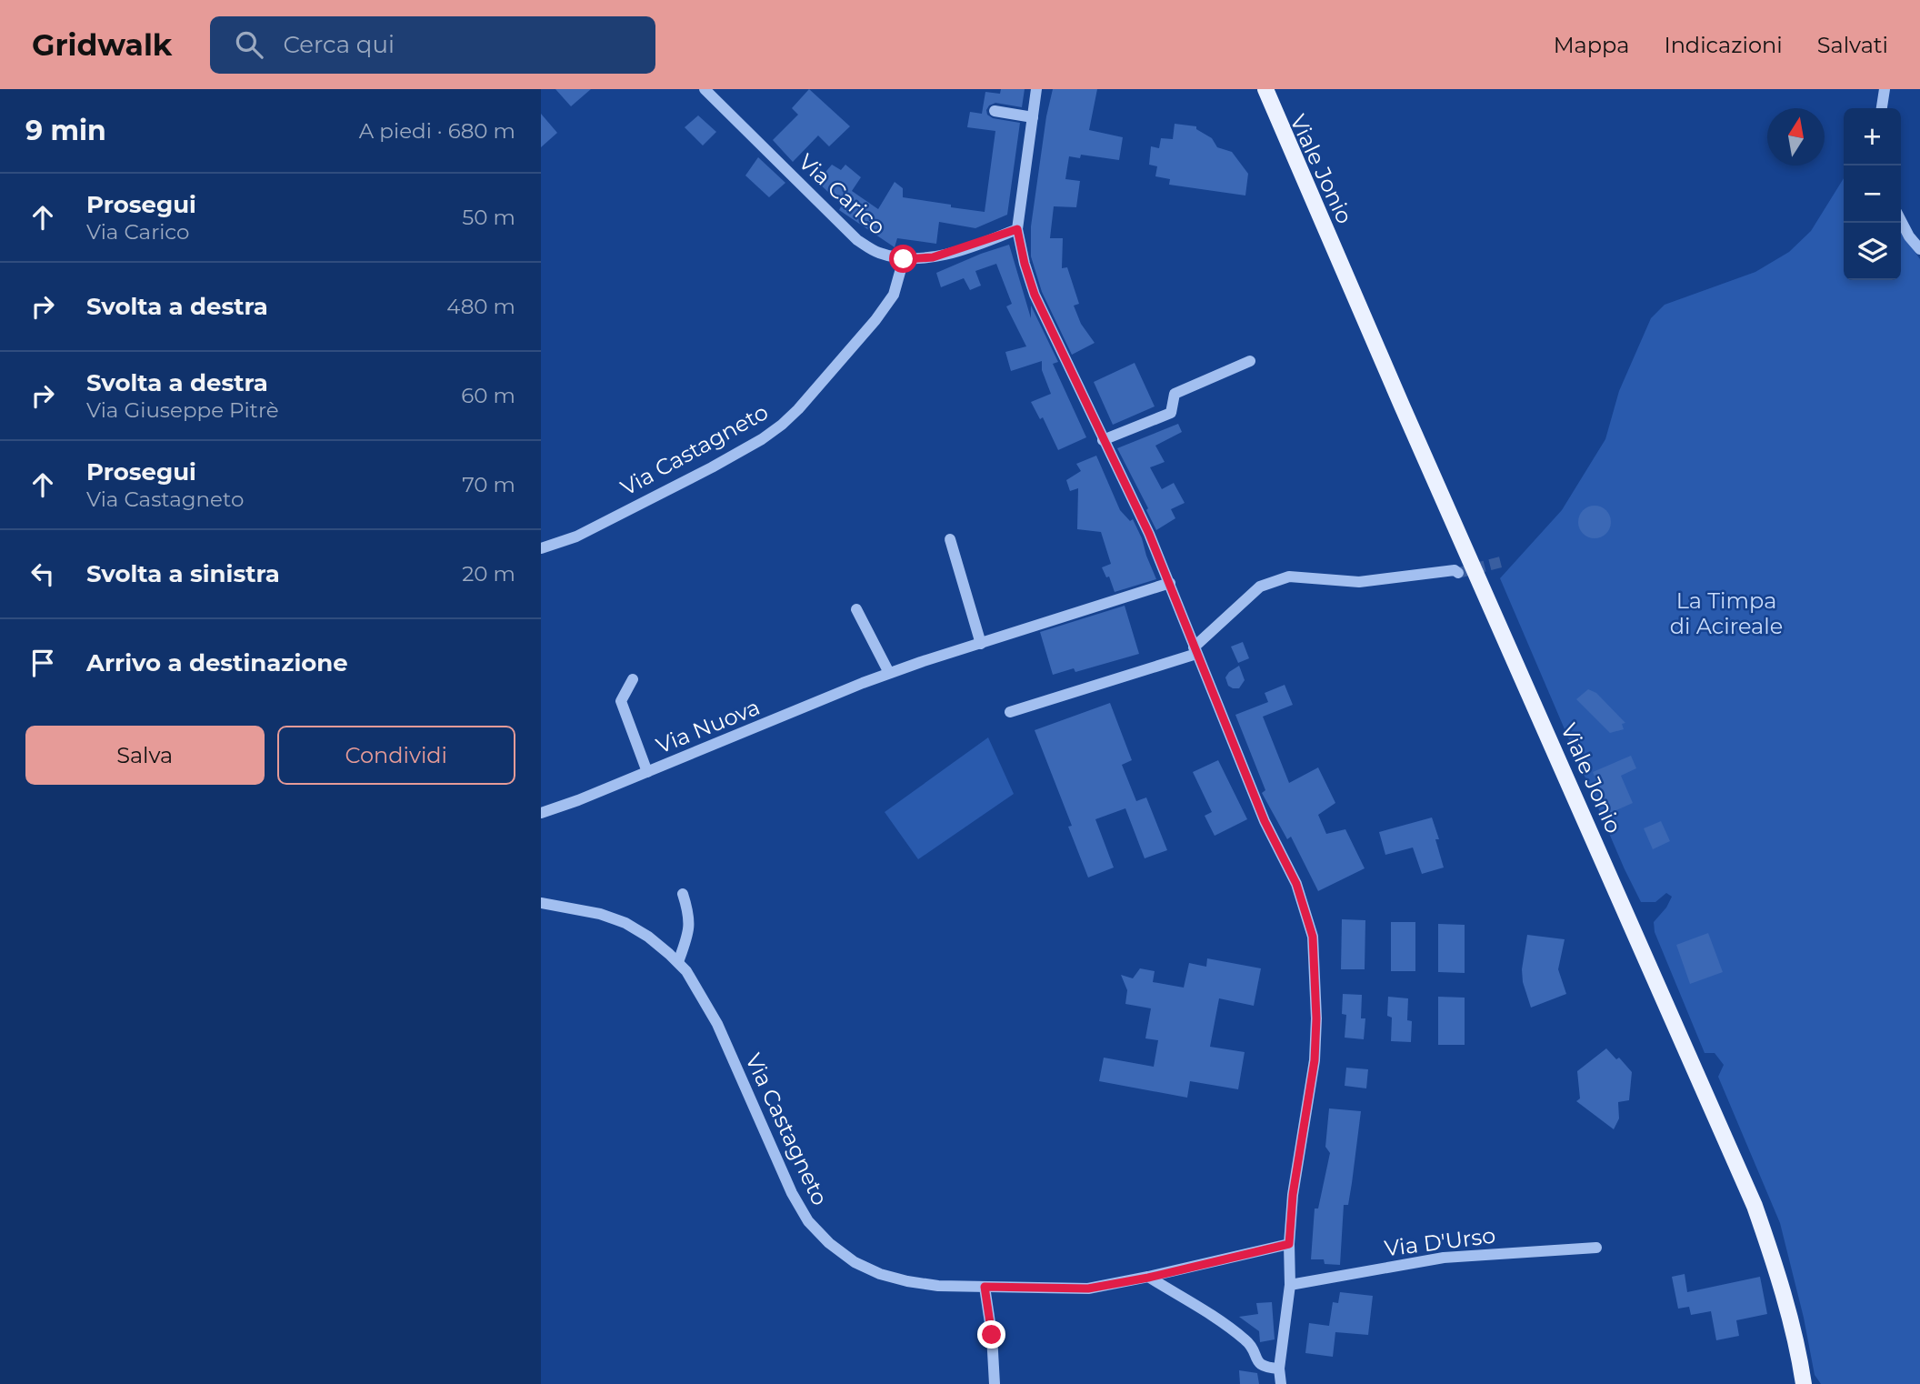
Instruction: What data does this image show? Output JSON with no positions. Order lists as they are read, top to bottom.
{
  "streets": {
    "main road": ["Viale Jonio"],
    "street": [
      "Via Carico",
      "Via Castagneto",
      "Via Nuova",
      "Via D'Urso"
    ]
  },
  "crossings": [
    ["Via Carico", "Via Castagneto"]
  ],
  "parks": ["La Timpa di Acireale"],
  "north": "top",
  "page": {
    "header": "Gridwalk",
    "search": "Cerca qui",
    "nav": ["Mappa", "Indicazioni", "Salvati"],
    "heading": ["9 min", "A piedi · 680 m"],
    "map_buttons": ["+", "−"],
    "list": [
      ["Prosegui", "Via Carico", "50 m"],
      ["Svolta a destra", "480 m"],
      ["Svolta a destra", "Via Giuseppe Pitrè", "60 m"],
      ["Prosegui", "Via Castagneto", "70 m"],
      ["Svolta a sinistra", "20 m"],
      "Arrivo a destinazione"
    ],
    "buttons": ["Salva", "Condividi"]
  }
}
